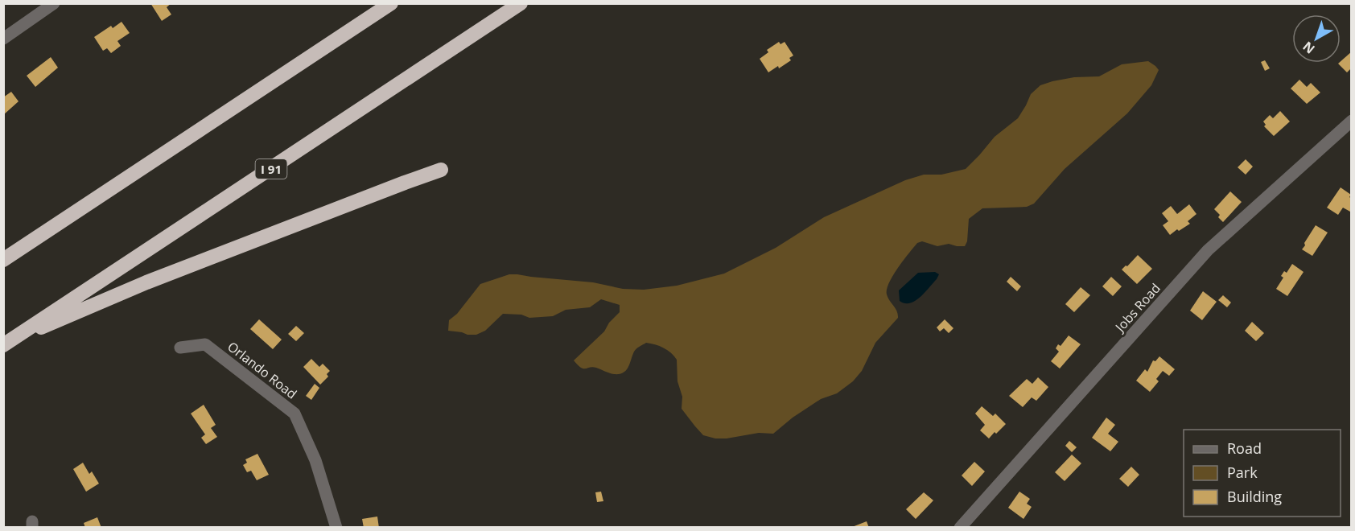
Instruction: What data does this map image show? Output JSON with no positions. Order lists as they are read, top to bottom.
{
  "streets": {
    "highway": ["I 91"],
    "street": ["Jobs Road", "Orlando Road"]
  },
  "legend": ["Road", "Park", "Building"],
  "north": "bottom left"
}
